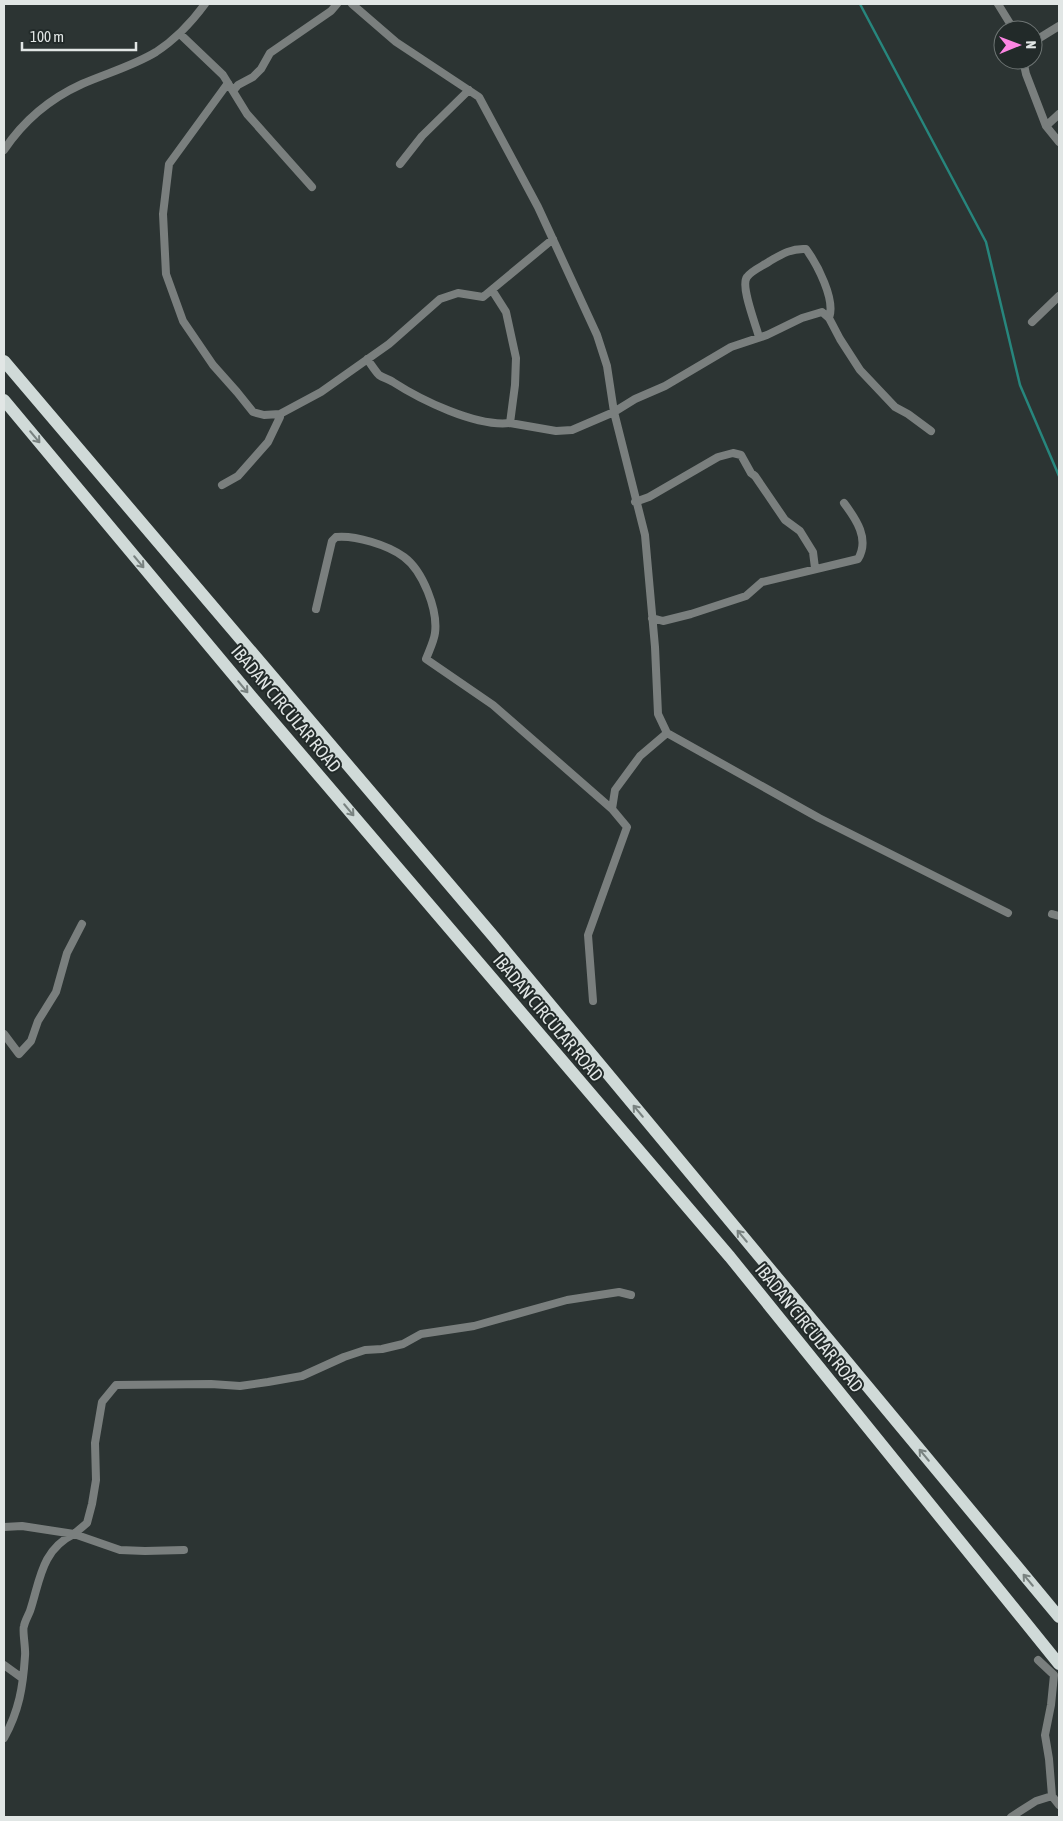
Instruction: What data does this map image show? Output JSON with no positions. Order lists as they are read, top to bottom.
{
  "streets": {
    "highway": ["IBADAN CIRCULAR ROAD"]
  },
  "scale_bar": "100 m",
  "north": "right"
}
